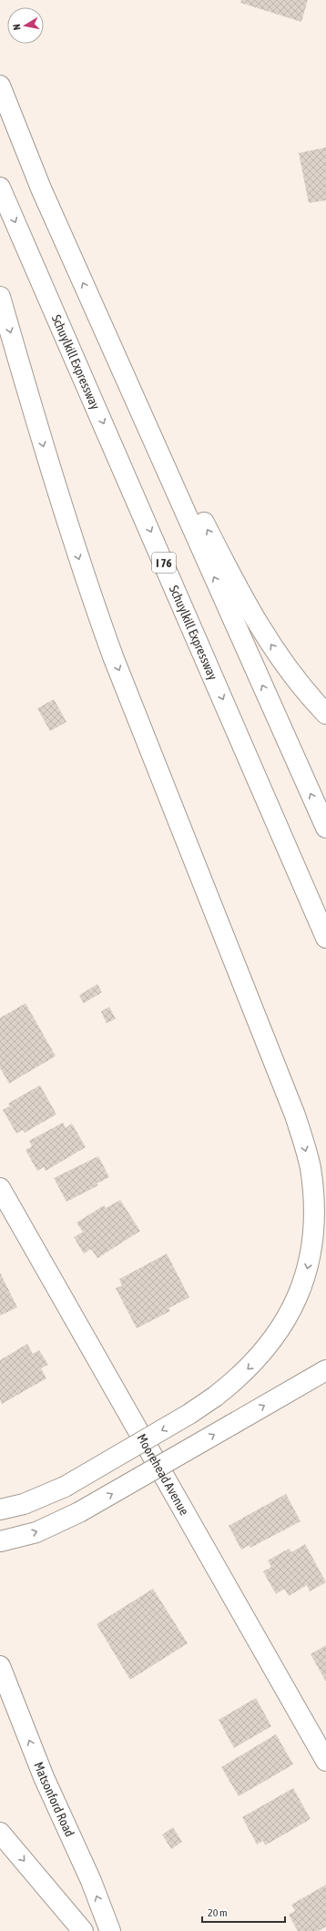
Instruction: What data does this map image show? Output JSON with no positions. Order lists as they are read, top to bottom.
{
  "streets": {
    "main road": [
      "Schuylkill Expressway",
      "I 76",
      "Moorehead Avenue",
      "Matsonford Road"
    ]
  },
  "scale_bar": "20 m",
  "north": "left"
}
